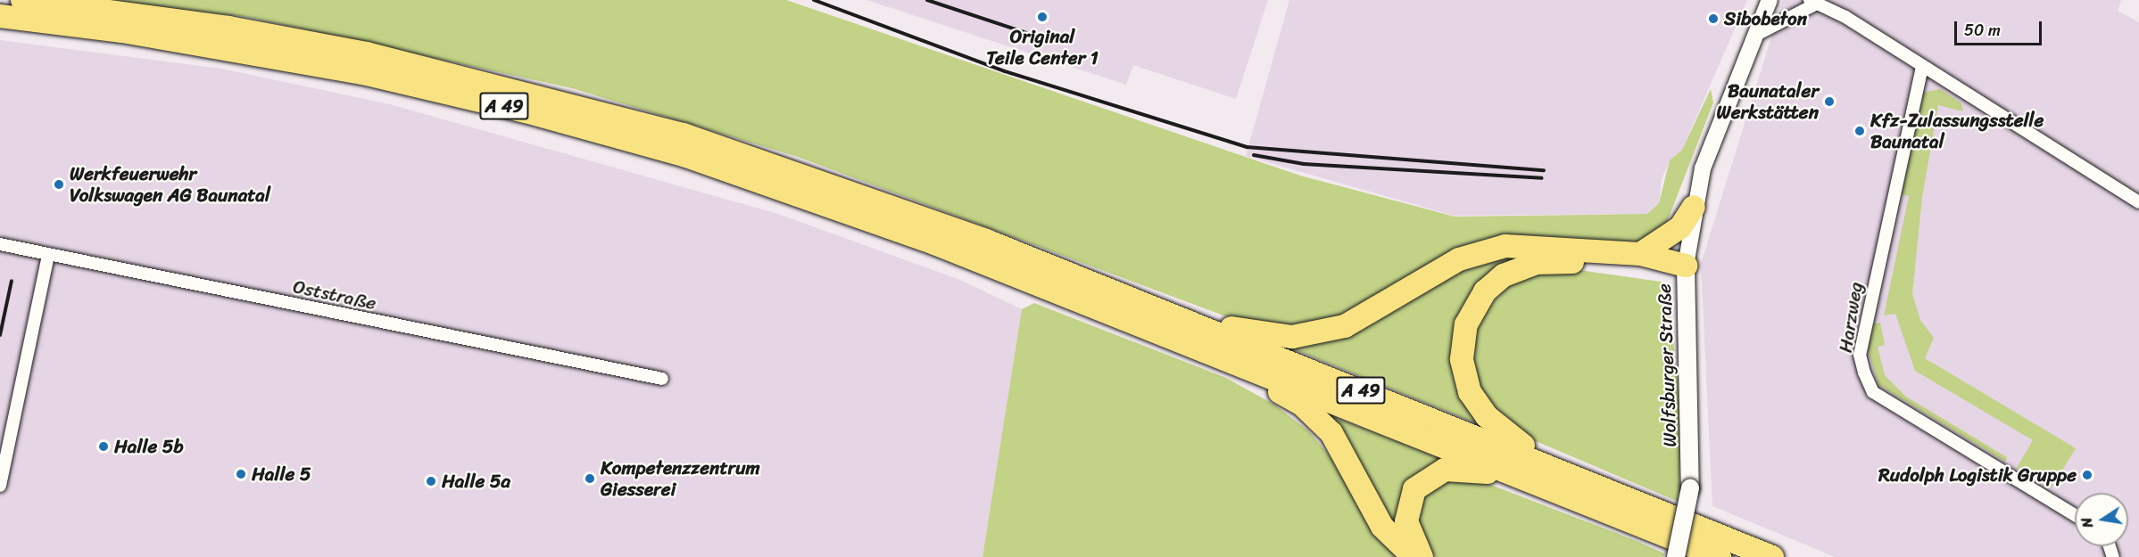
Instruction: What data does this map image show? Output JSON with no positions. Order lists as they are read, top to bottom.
{
  "streets": {
    "highway": ["A 49"],
    "main road": ["Wolfsburger Straße"],
    "street": ["Oststraße", "Harzweg"]
  },
  "places": [
    "Original Teile Center 1",
    "Sibobeton",
    "Baunataler Werkstätten",
    "Kfz-Zulassungsstelle Baunatal",
    "Werkfeuerwehr Volkswagen AG Baunatal",
    "Halle 5b",
    "Halle 5",
    "Rudolph Logistik Gruppe",
    "Kompetenzzentrum Giesserei",
    "Halle 5a"
  ],
  "scale_bar": "50 m",
  "north": "left"
}
